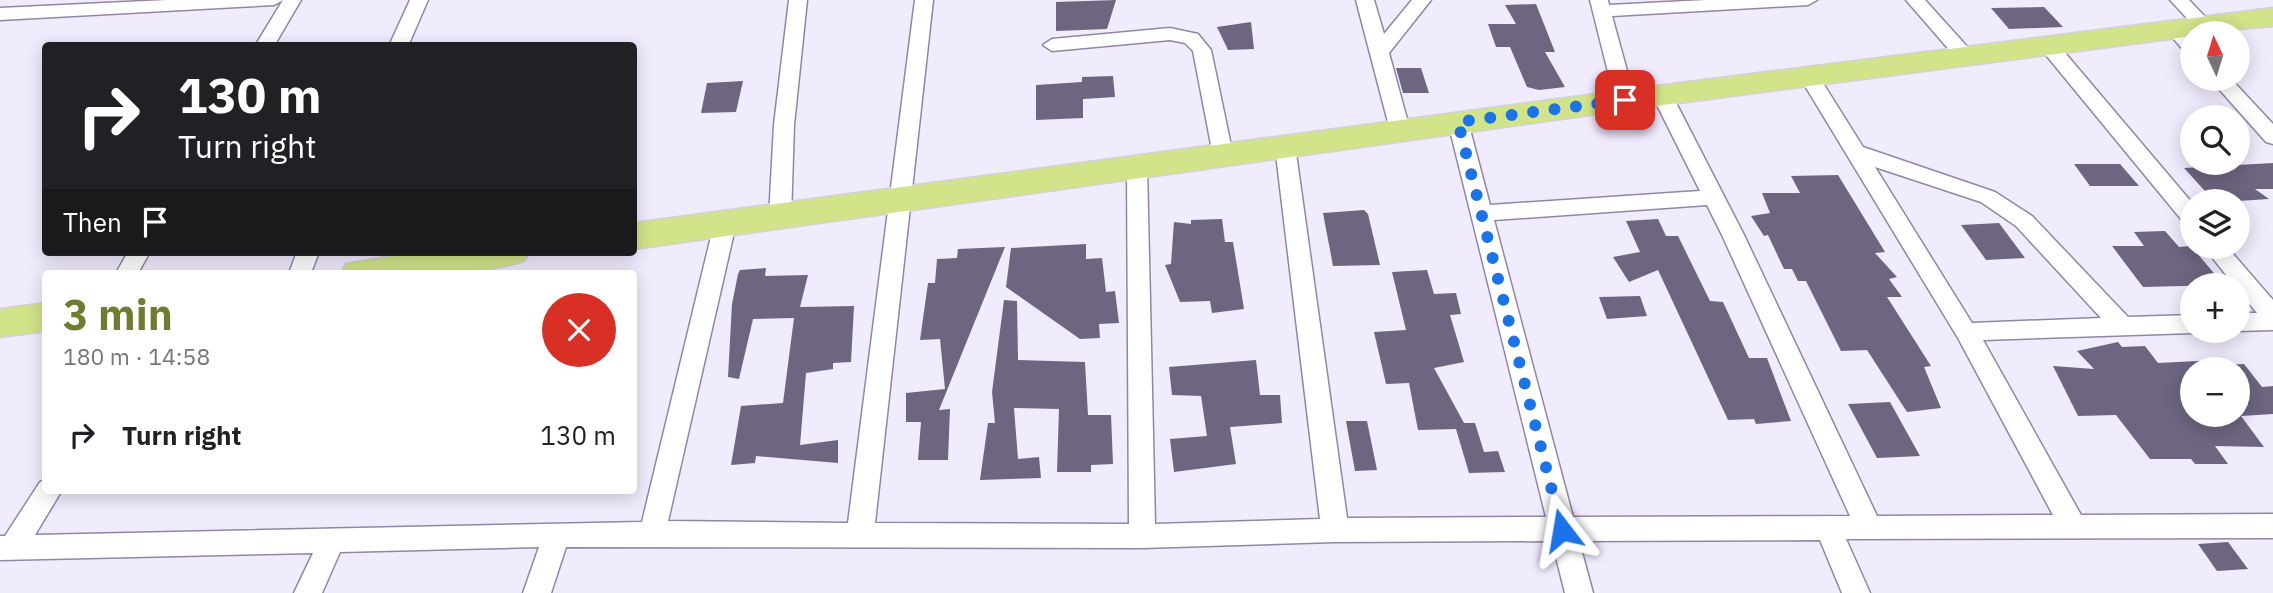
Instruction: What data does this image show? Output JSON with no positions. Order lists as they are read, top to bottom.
{
  "north": "top",
  "page": {
    "map_buttons": ["+", "−"],
    "turn": ["130 m", "Turn right"],
    "then": "Then",
    "heading": ["3 min", "180 m · 14:58"],
    "list": [
      {
        "name": "Turn right",
        "value": "130 m"
      }
    ]
  }
}
